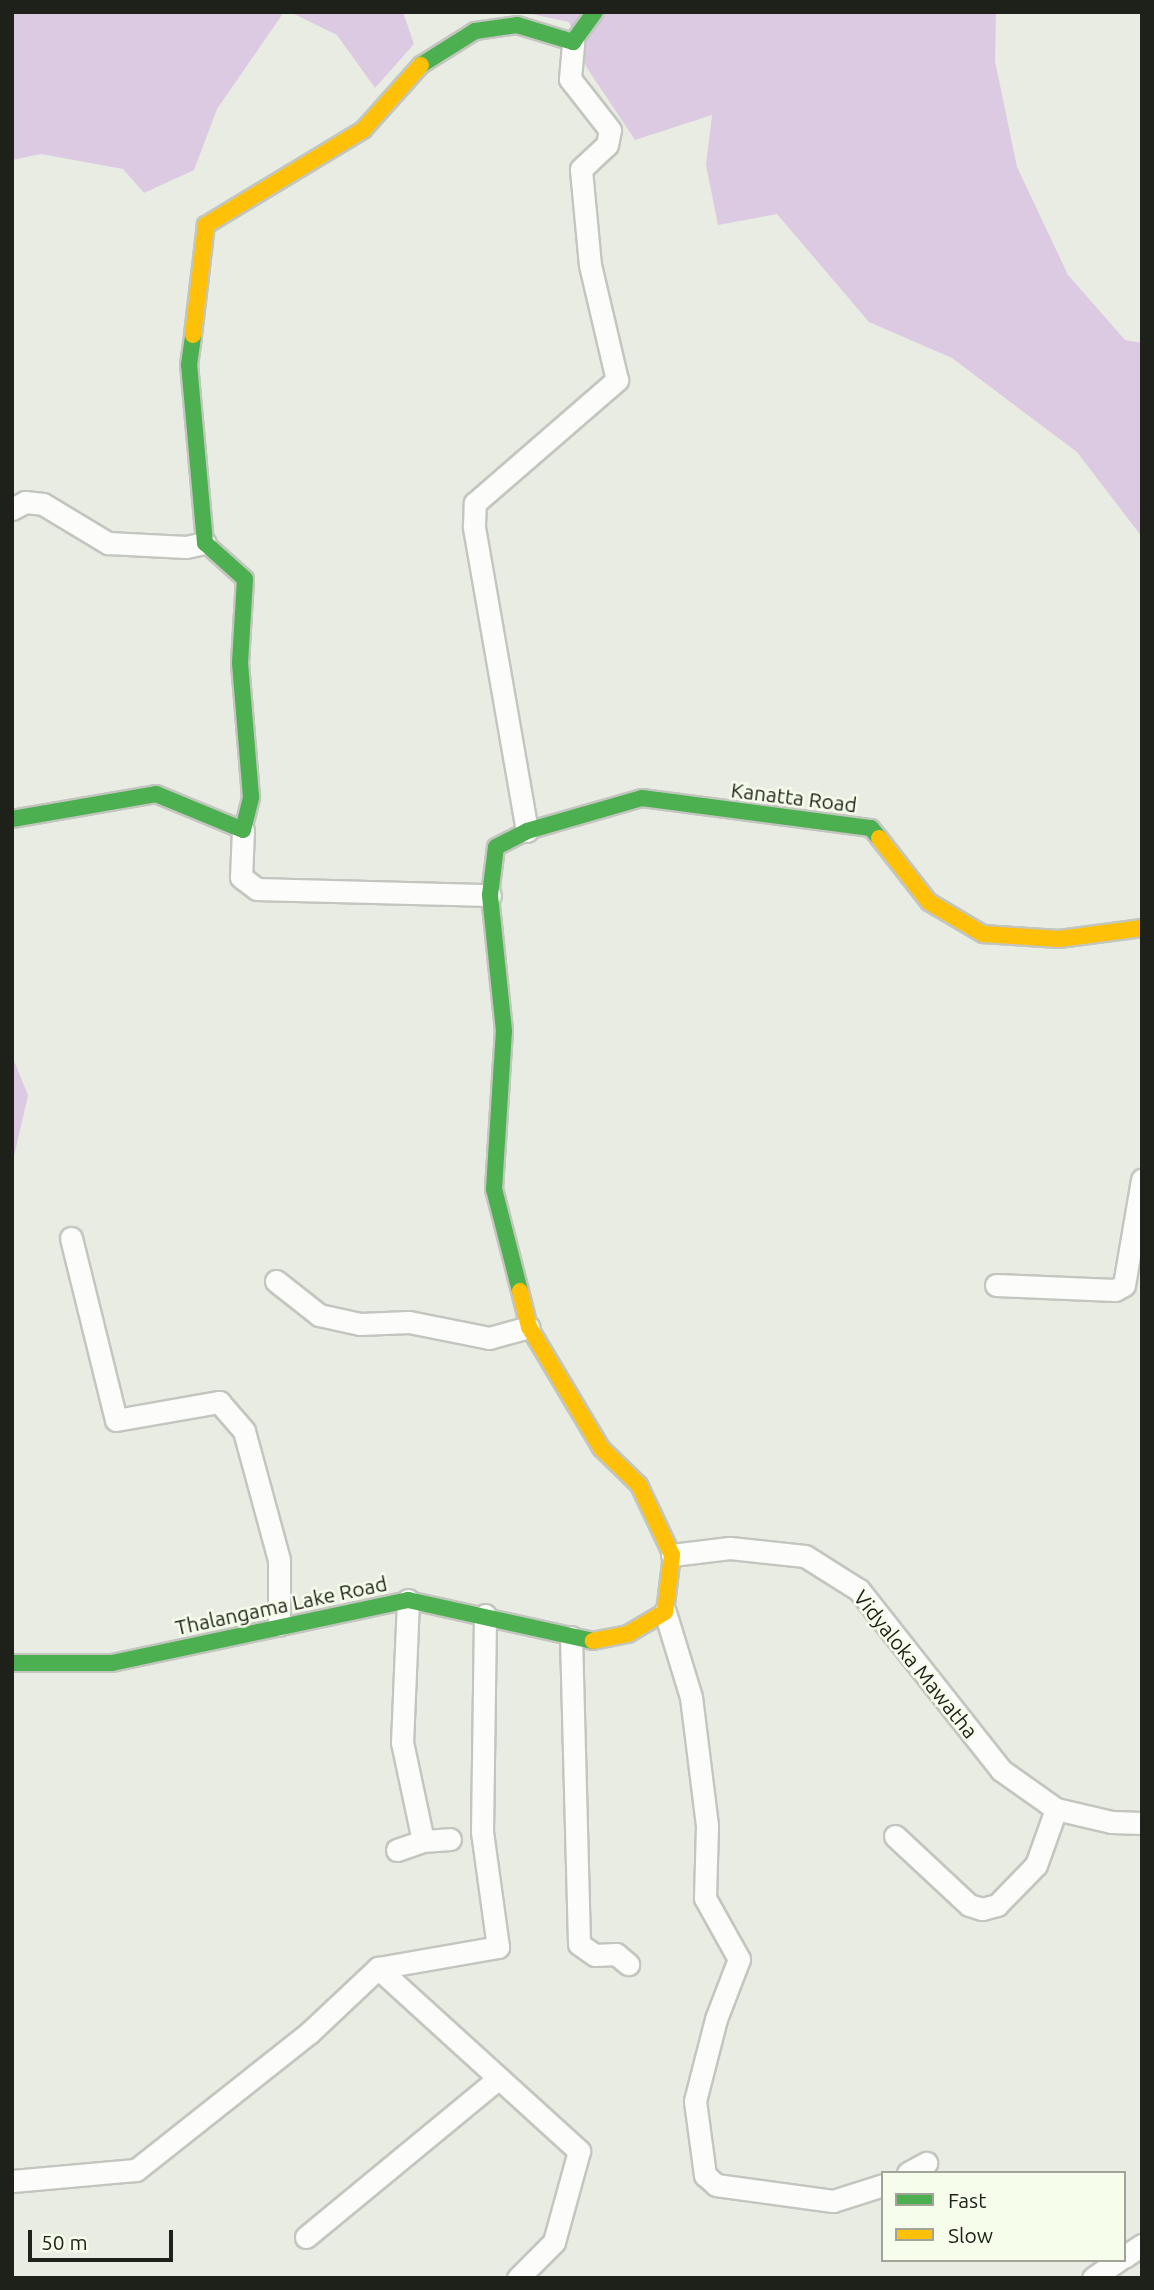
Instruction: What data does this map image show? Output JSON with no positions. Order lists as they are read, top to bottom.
{
  "streets": {
    "street": ["Kanatta Road", "Thalangama Lake Road", "Vidyaloka Mawatha"]
  },
  "legend": ["Fast", "Slow"],
  "scale_bar": "50 m"
}
